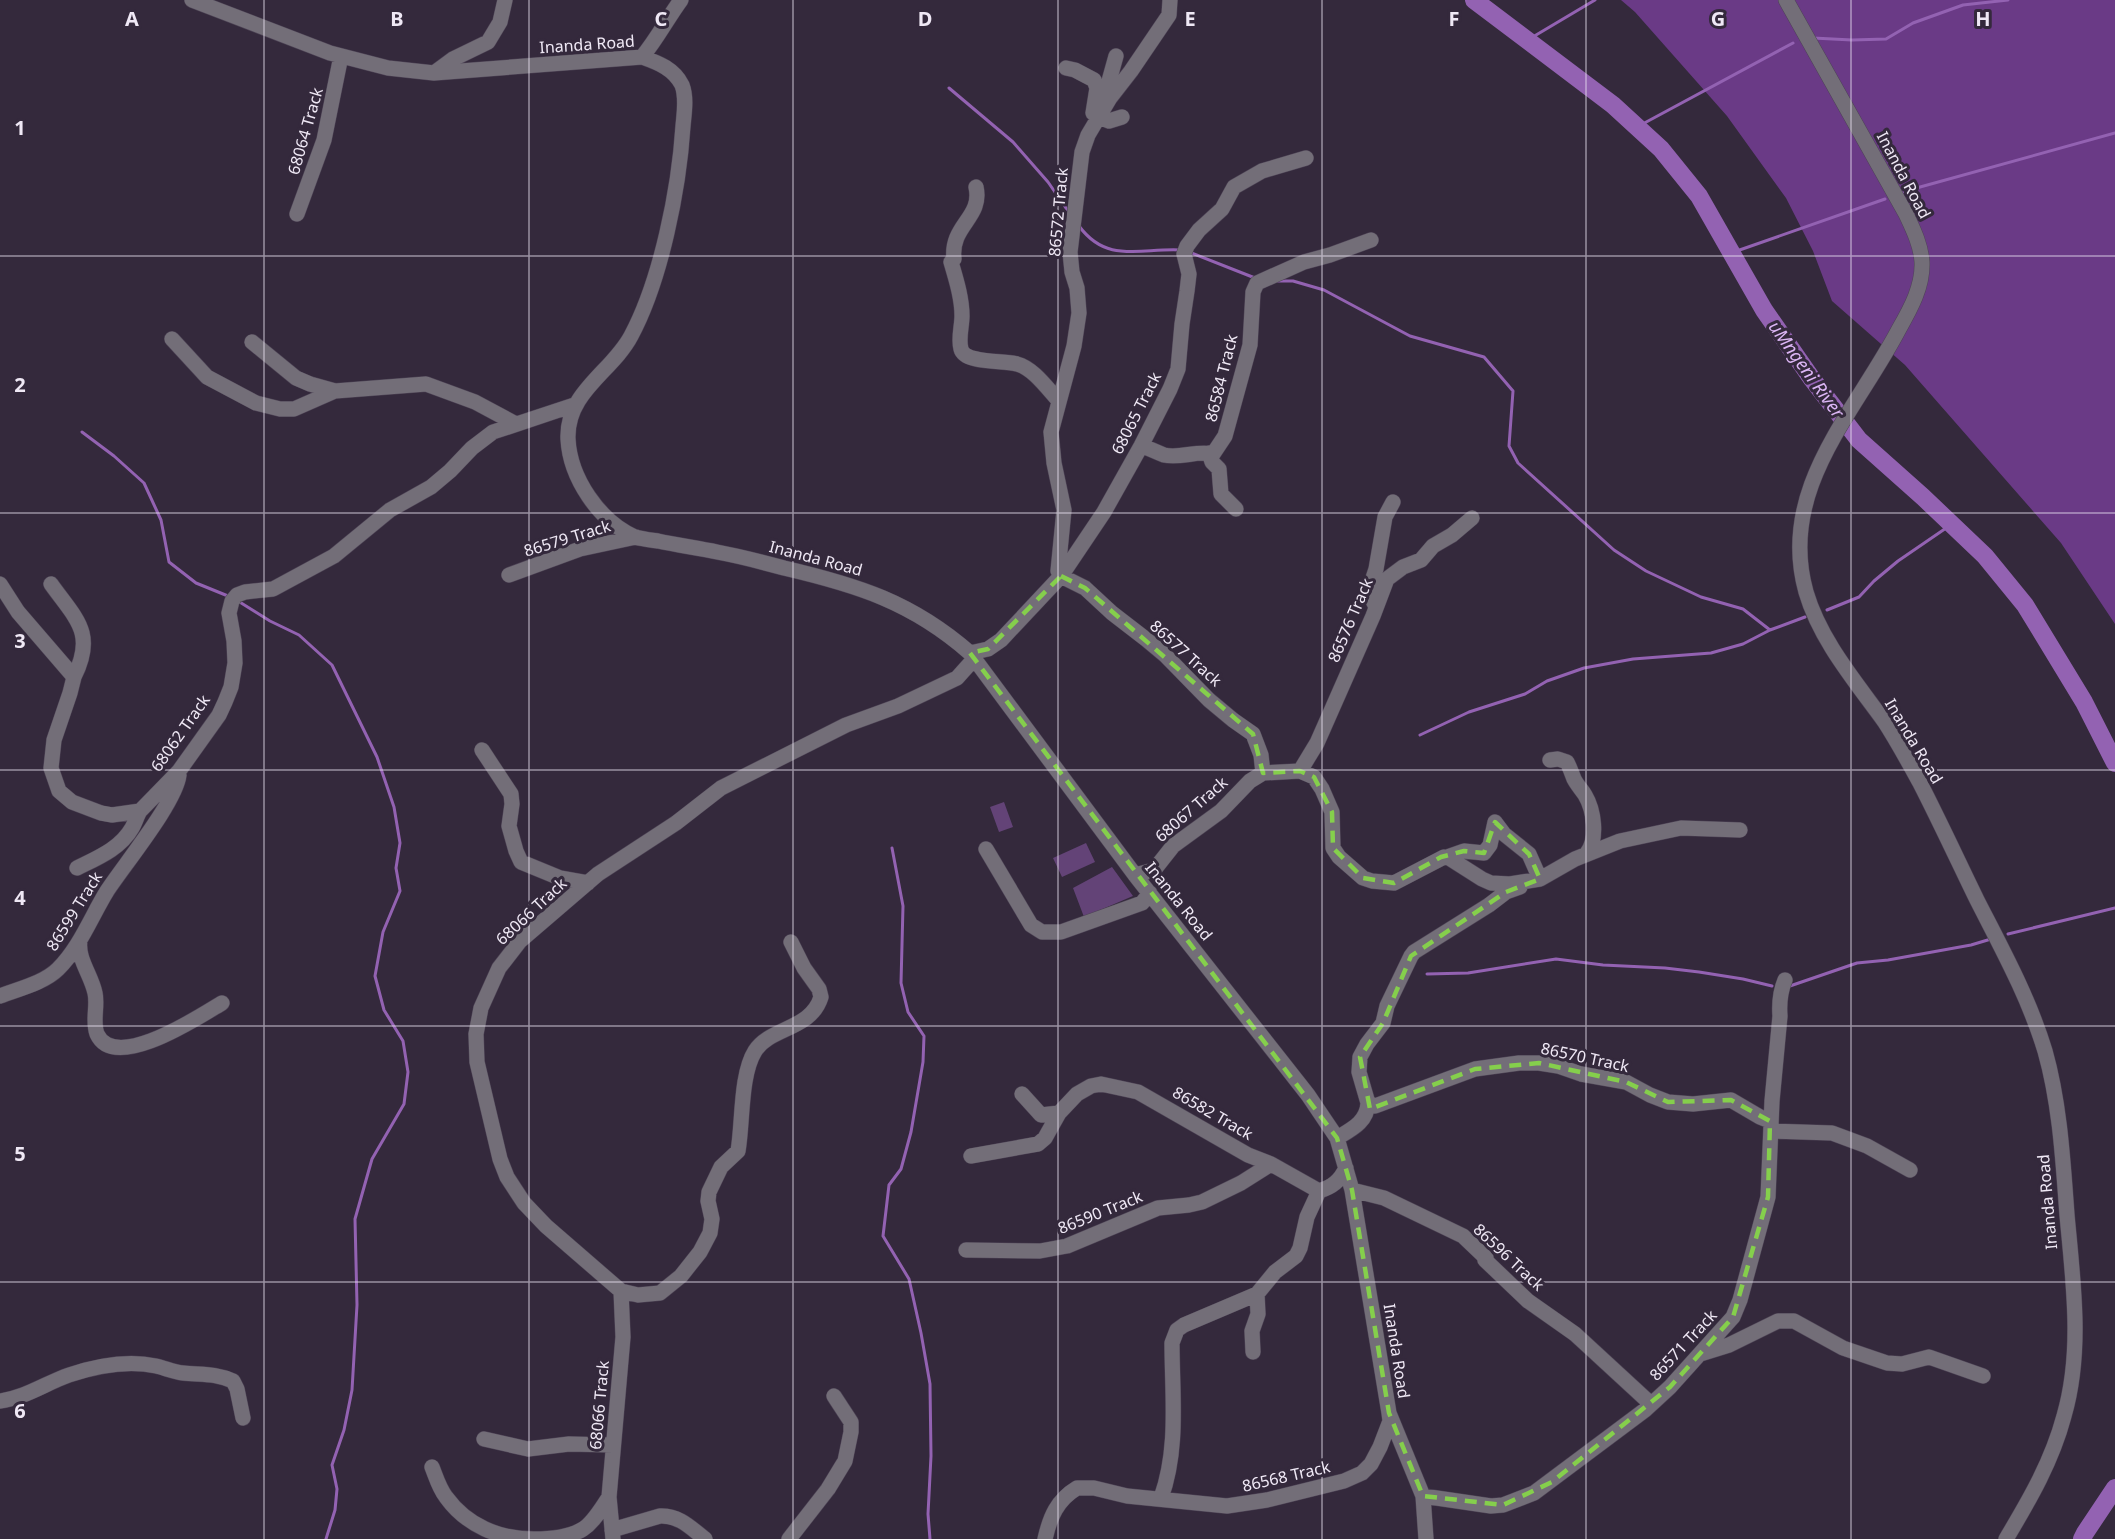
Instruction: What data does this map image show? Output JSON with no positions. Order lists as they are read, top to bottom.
{
  "streets": {
    "street": [
      "Inanda Road",
      "68064 Track",
      "86572 Track",
      "86584 Track",
      "68065 Track",
      "86579 Track",
      "86576 Track",
      "86577 Track",
      "68062 Track",
      "68067 Track",
      "86599 Track",
      "68066 Track",
      "86570 Track",
      "86582 Track",
      "86590 Track",
      "86596 Track",
      "86571 Track",
      "86568 Track"
    ]
  },
  "crossings": [
    ["Inanda Road", "68064 Track"],
    ["Inanda Road", "68065 Track"],
    ["Inanda Road", "86579 Track"],
    ["Inanda Road", "68062 Track"],
    ["Inanda Road", "68067 Track"],
    ["Inanda Road", "68066 Track"],
    ["Inanda Road", "86596 Track"],
    ["Inanda Road", "86571 Track"],
    ["Inanda Road", "86568 Track"],
    ["86572 Track", "68065 Track"],
    ["86572 Track", "86577 Track"],
    ["68065 Track", "86577 Track"],
    ["68065 Track", "68066 Track"],
    ["86577 Track", "68067 Track"],
    ["68062 Track", "86599 Track"],
    ["86570 Track", "86571 Track"],
    ["86582 Track", "86590 Track"],
    ["86596 Track", "86571 Track"]
  ],
  "water": ["uMngeni River"],
  "grid": {
    "columns": [
      "A",
      "B",
      "C",
      "D",
      "E",
      "F",
      "G",
      "H"
    ],
    "rows": [
      "1",
      "2",
      "3",
      "4",
      "5",
      "6"
    ]
  }
}
